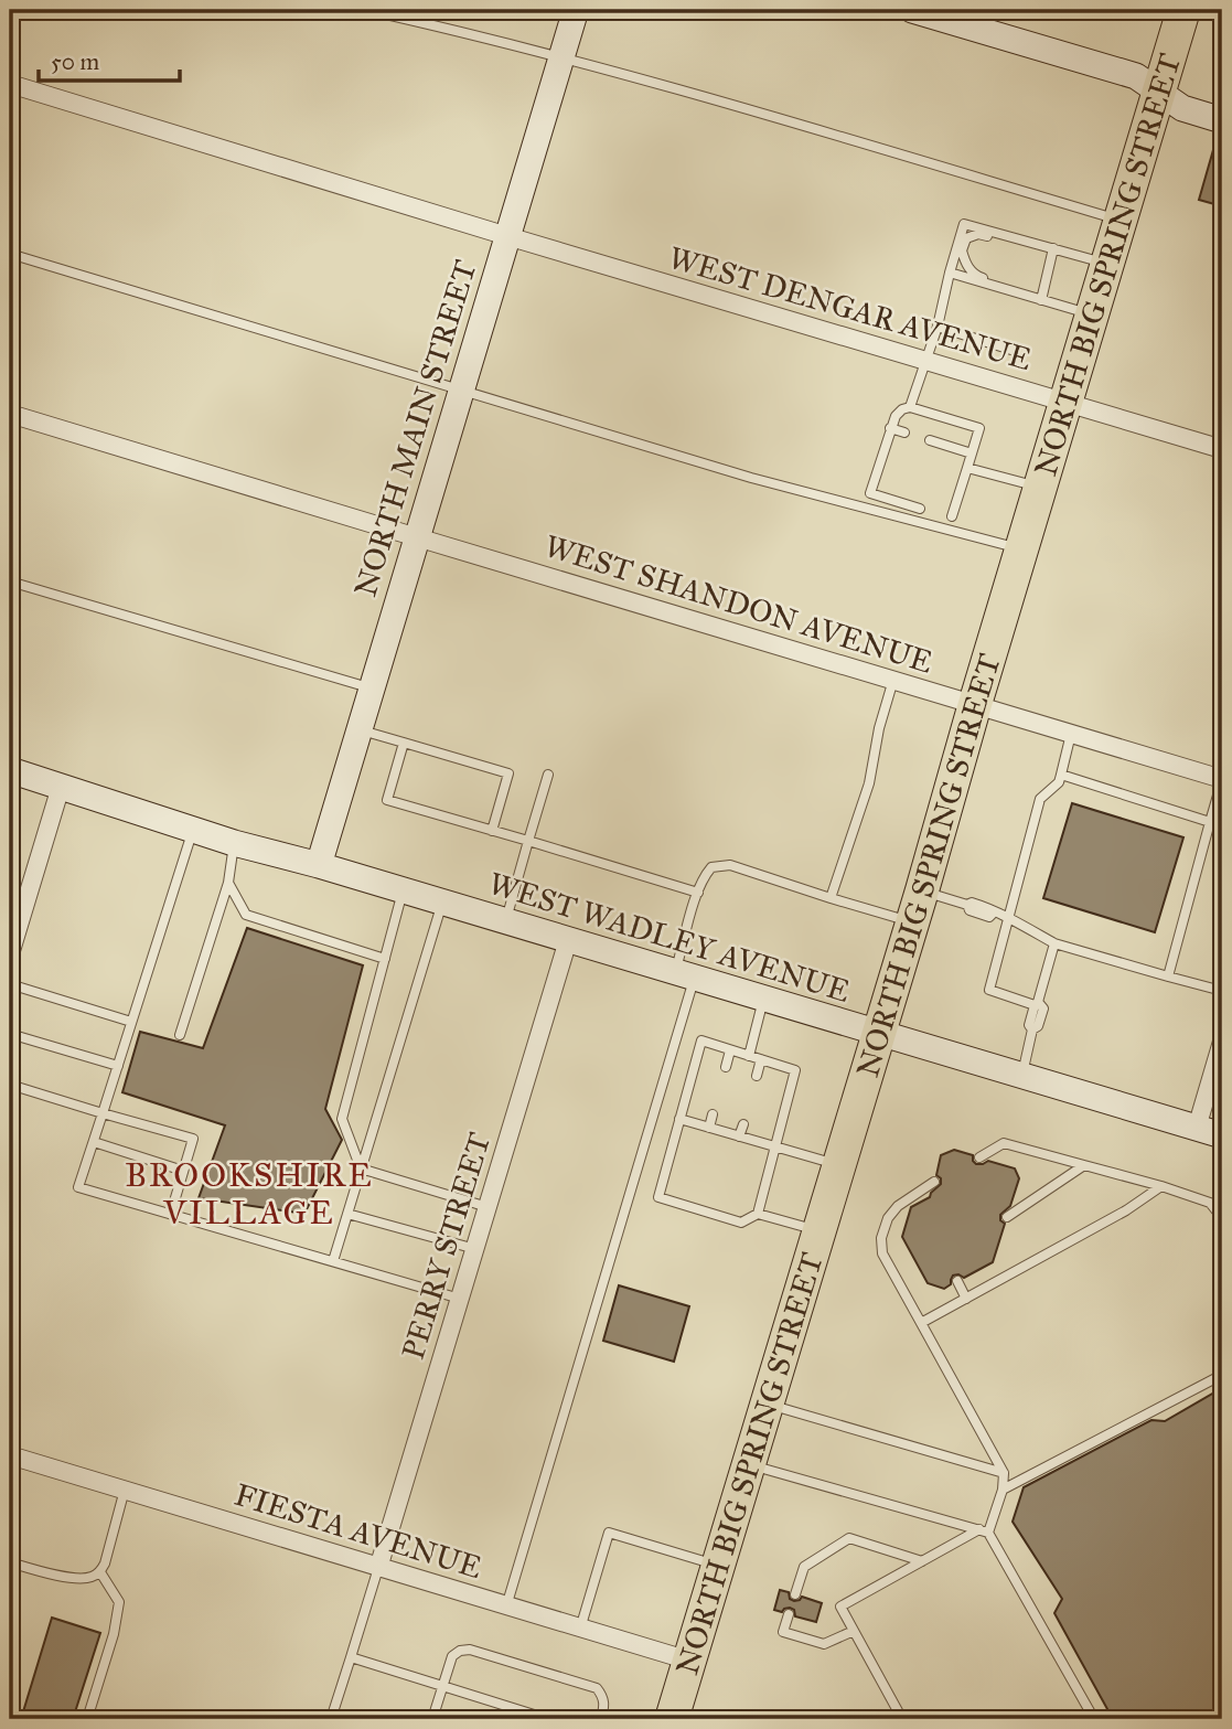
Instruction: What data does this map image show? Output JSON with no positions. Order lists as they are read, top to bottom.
{
  "streets": {
    "highway": ["NORTH BIG SPRING STREET"],
    "main road": ["NORTH MAIN STREET", "WEST WADLEY AVENUE"],
    "street": [
      "WEST DENGAR AVENUE",
      "WEST SHANDON AVENUE",
      "PERRY STREET",
      "FIESTA AVENUE"
    ]
  },
  "crossings": [
    ["NORTH BIG SPRING STREET", "WEST DENGAR AVENUE"],
    ["NORTH BIG SPRING STREET", "WEST SHANDON AVENUE"],
    ["NORTH BIG SPRING STREET", "WEST WADLEY AVENUE"],
    ["NORTH BIG SPRING STREET", "FIESTA AVENUE"],
    ["WEST DENGAR AVENUE", "NORTH MAIN STREET"],
    ["NORTH MAIN STREET", "WEST SHANDON AVENUE"],
    ["NORTH MAIN STREET", "WEST WADLEY AVENUE"],
    ["WEST WADLEY AVENUE", "PERRY STREET"],
    ["PERRY STREET", "FIESTA AVENUE"]
  ],
  "districts": ["BROOKSHIRE VILLAGE"],
  "scale_bar": "50 m"
}
